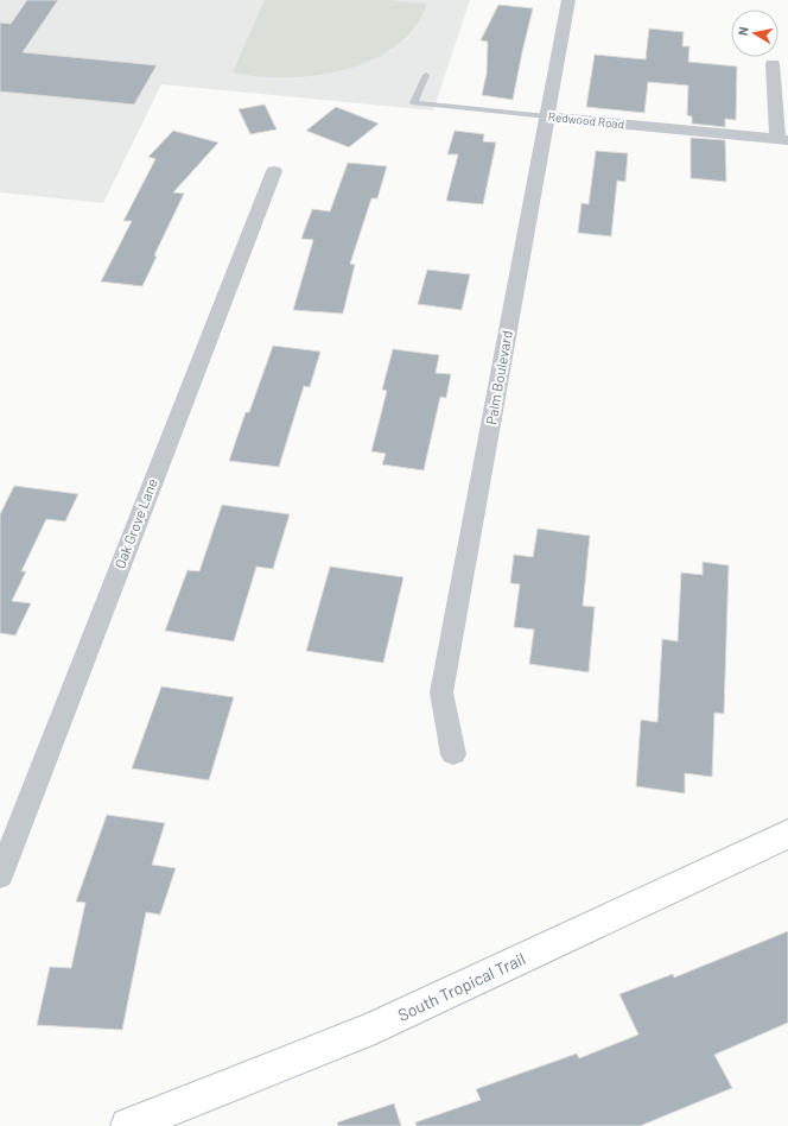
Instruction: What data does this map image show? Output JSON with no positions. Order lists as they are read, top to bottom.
{
  "streets": {
    "street": [
      "Redwood Road",
      "Palm Boulevard",
      "Oak Grove Lane",
      "South Tropical Trail"
    ]
  },
  "crossings": [
    ["Redwood Road", "Palm Boulevard"]
  ],
  "north": "left"
}
